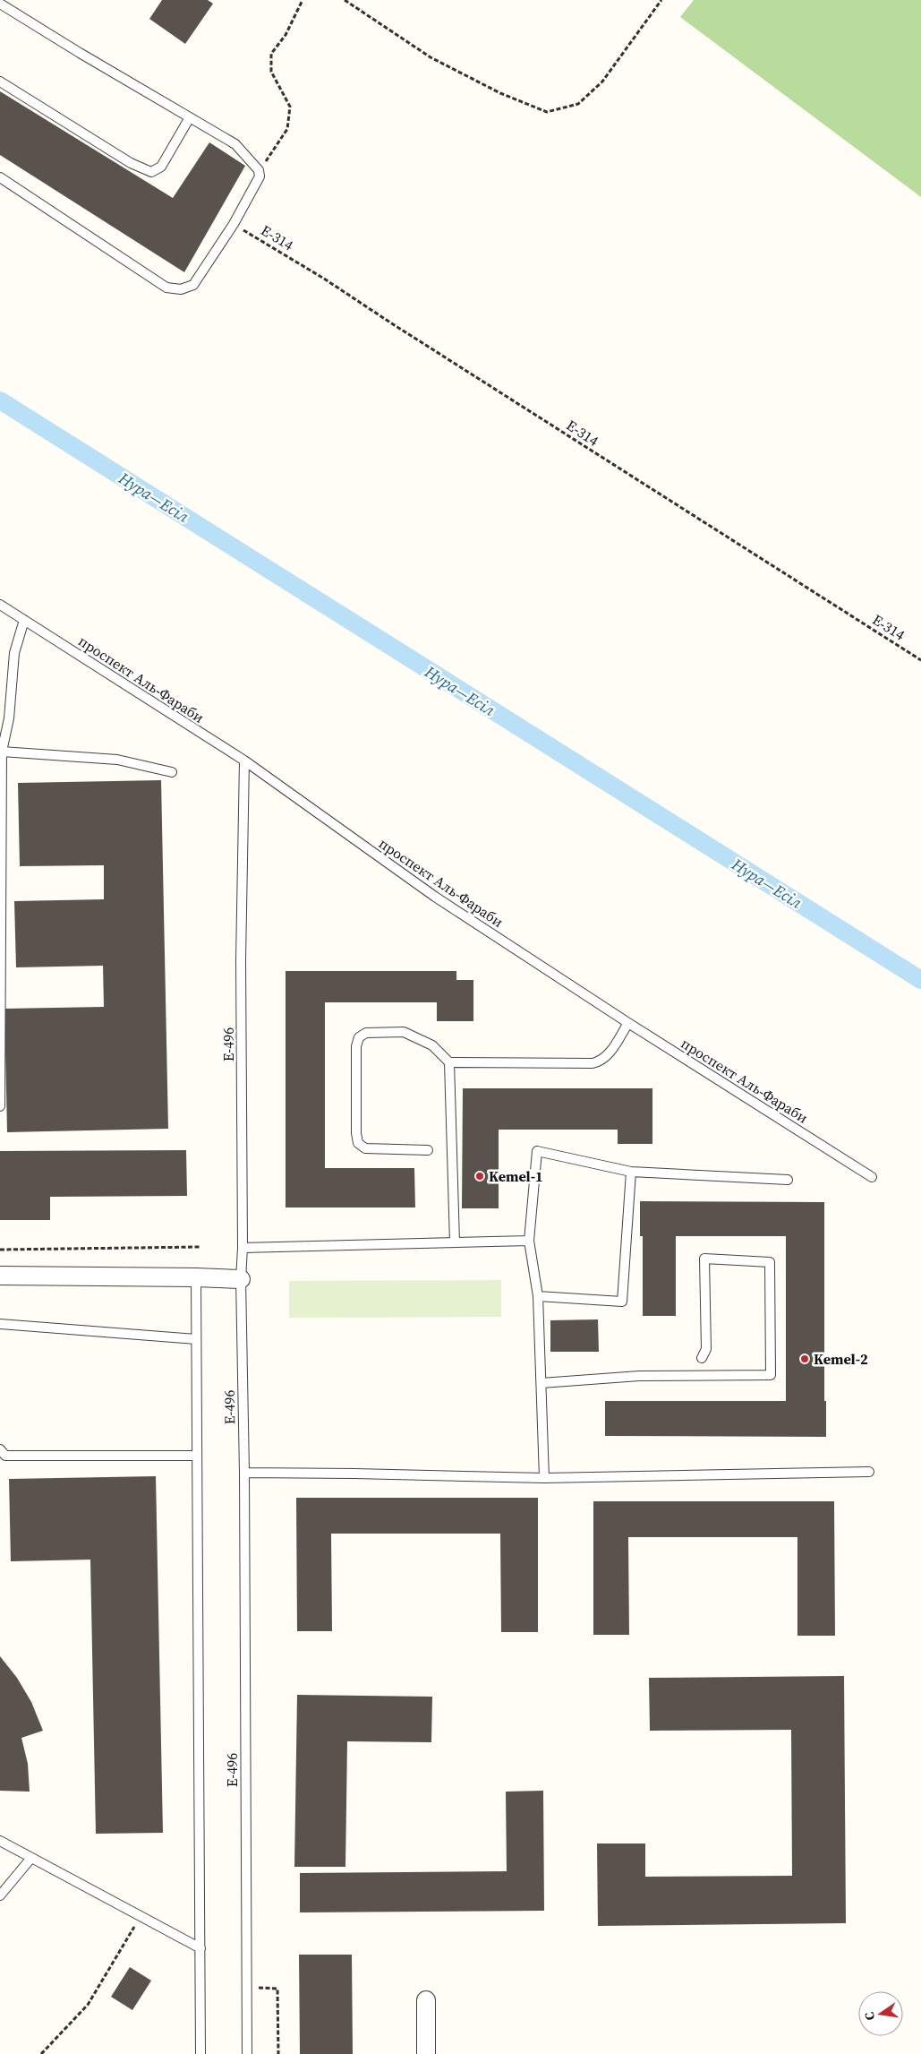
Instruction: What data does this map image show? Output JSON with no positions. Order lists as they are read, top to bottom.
{
  "streets": {
    "lane": ["проспект Аль-Фараби", "E-496"],
    "path": ["E-314"]
  },
  "crossings": [
    ["проспект Аль-Фараби", "E-496"]
  ],
  "water": ["Нура—Есіл"],
  "places": ["Kemel-1", "Kemel-2"],
  "north": "left"
}
